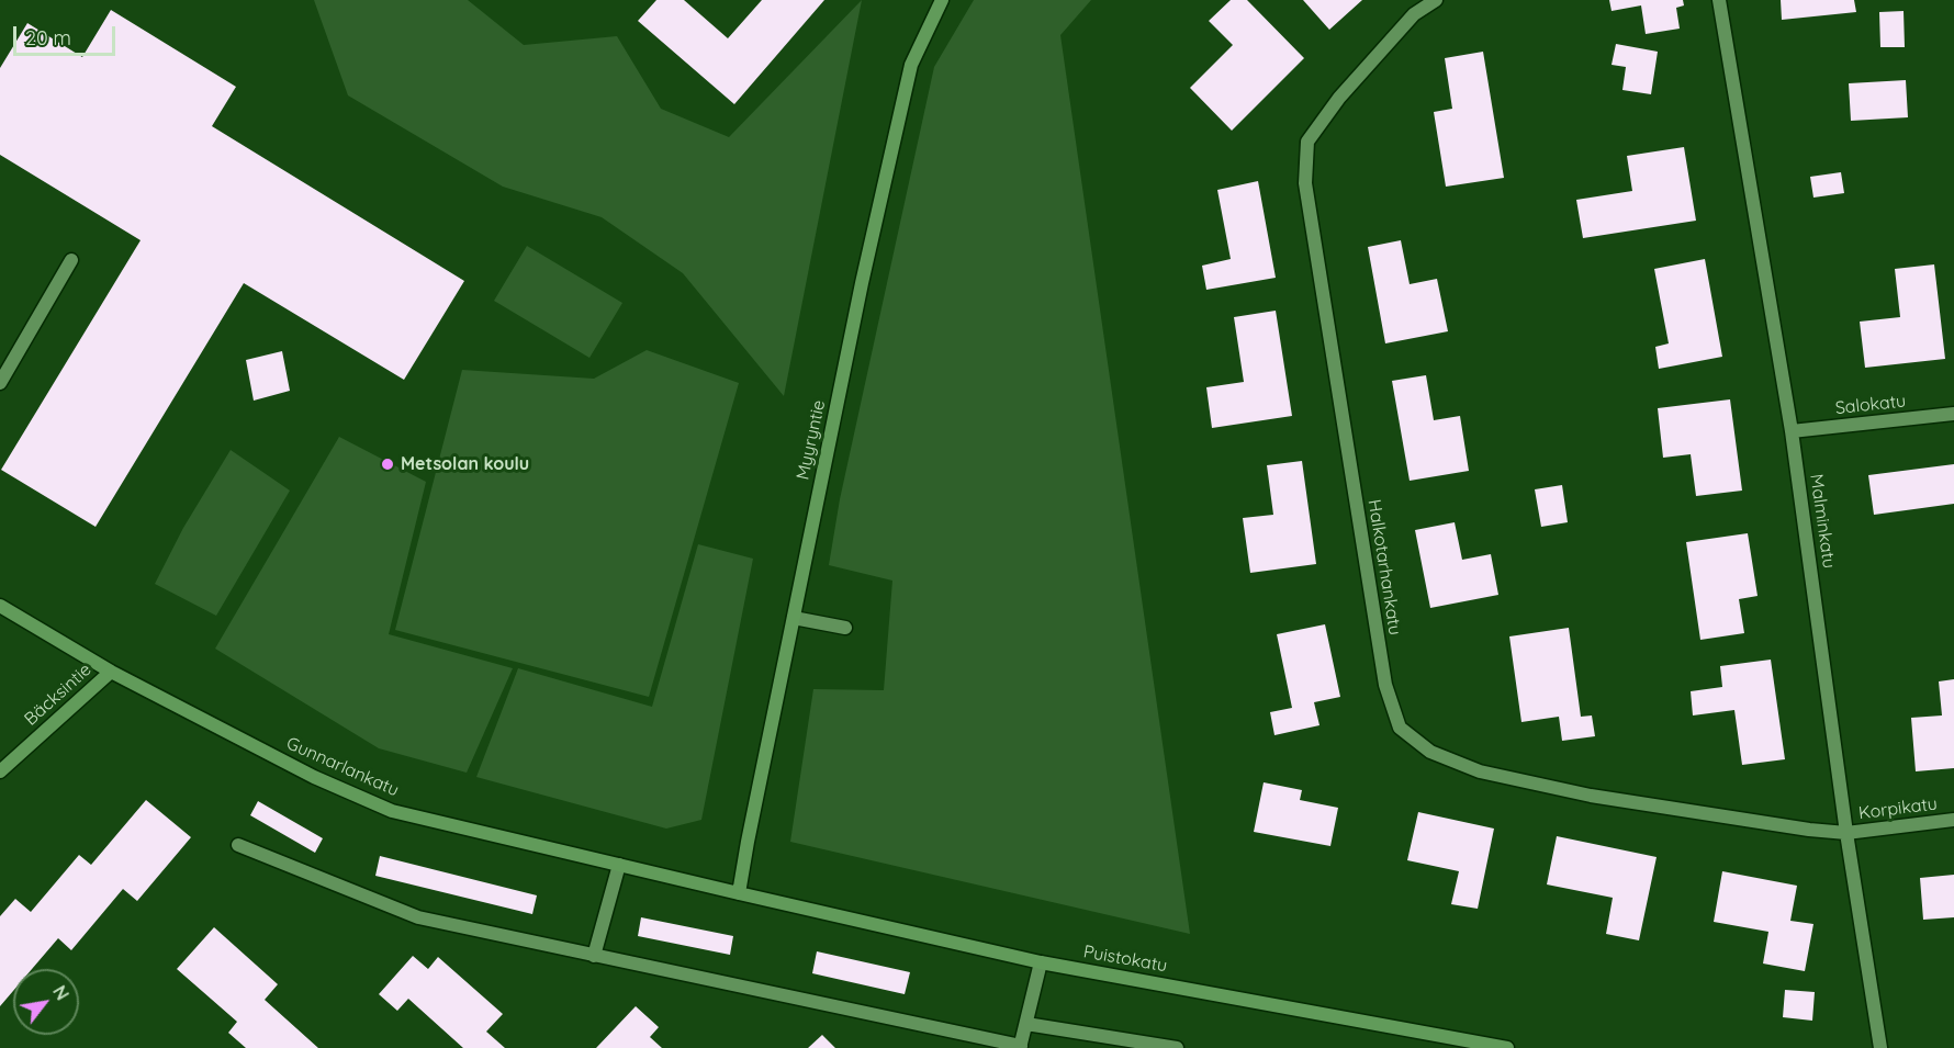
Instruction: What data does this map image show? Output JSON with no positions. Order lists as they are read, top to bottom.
{
  "streets": {
    "street": [
      "Salokatu",
      "Myyryntie",
      "Malminkatu",
      "Halkotarhankatu",
      "Bäcksintie",
      "Gunnarlankatu",
      "Korpikatu",
      "Puistokatu"
    ]
  },
  "crossings": [
    ["Salokatu", "Malminkatu"],
    ["Myyryntie", "Gunnarlankatu"],
    ["Myyryntie", "Puistokatu"],
    ["Malminkatu", "Halkotarhankatu"],
    ["Malminkatu", "Korpikatu"],
    ["Halkotarhankatu", "Korpikatu"],
    ["Bäcksintie", "Gunnarlankatu"],
    ["Gunnarlankatu", "Puistokatu"]
  ],
  "places": ["Metsolan koulu"],
  "scale_bar": "20 m",
  "north": "top right"
}
